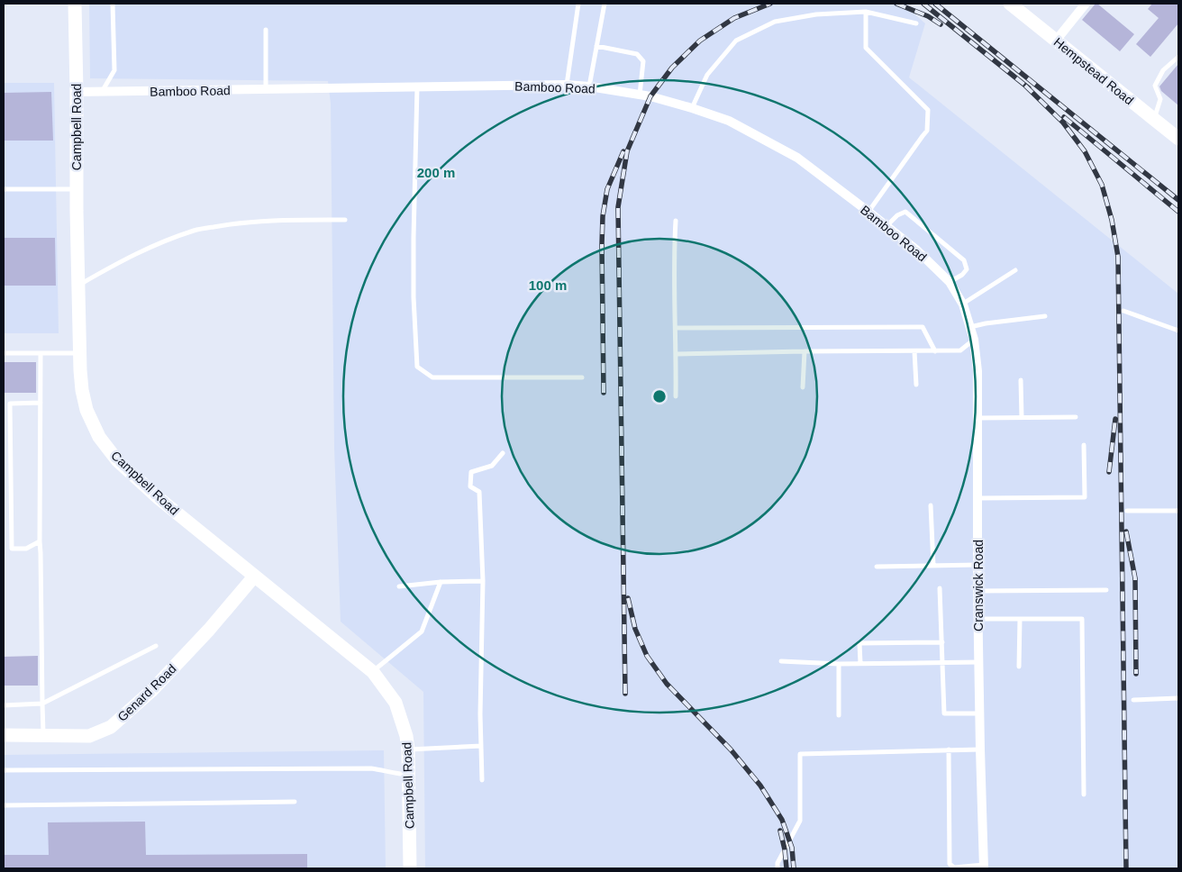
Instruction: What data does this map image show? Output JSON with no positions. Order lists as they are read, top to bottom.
{
  "streets": {
    "street": [
      "Hempstead Road",
      "Bamboo Road",
      "Campbell Road",
      "Cranswick Road",
      "Genard Road"
    ]
  },
  "crossings": [
    ["Bamboo Road", "Campbell Road"],
    ["Bamboo Road", "Cranswick Road"],
    ["Campbell Road", "Genard Road"]
  ],
  "rings": ["200 m", "100 m"]
}
